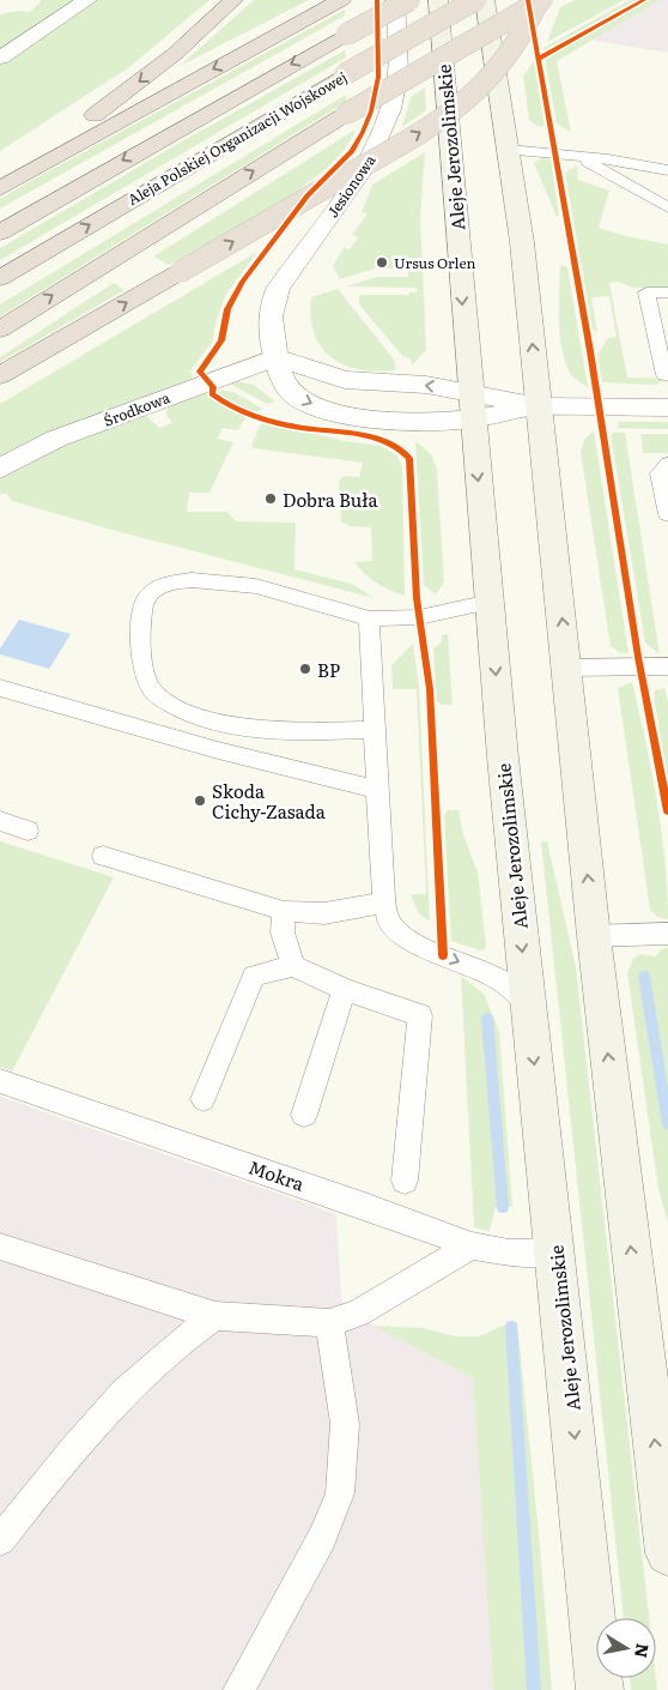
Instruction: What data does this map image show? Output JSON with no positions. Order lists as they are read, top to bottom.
{
  "streets": {
    "highway": ["Aleja Polskiej Organizacji Wojskowej"],
    "main road": ["Aleje Jerozolimskie"],
    "street": ["Jesionowa", "Środkowa"],
    "lane": ["Mokra"]
  },
  "crossings": [
    ["Aleje Jerozolimskie", "Jesionowa"],
    ["Aleje Jerozolimskie", "Mokra"],
    ["Jesionowa", "Środkowa"]
  ],
  "places": [
    "Ursus Orlen",
    "Dobra Buła",
    "BP",
    "Skoda Cichy-Zasada"
  ],
  "north": "right"
}
